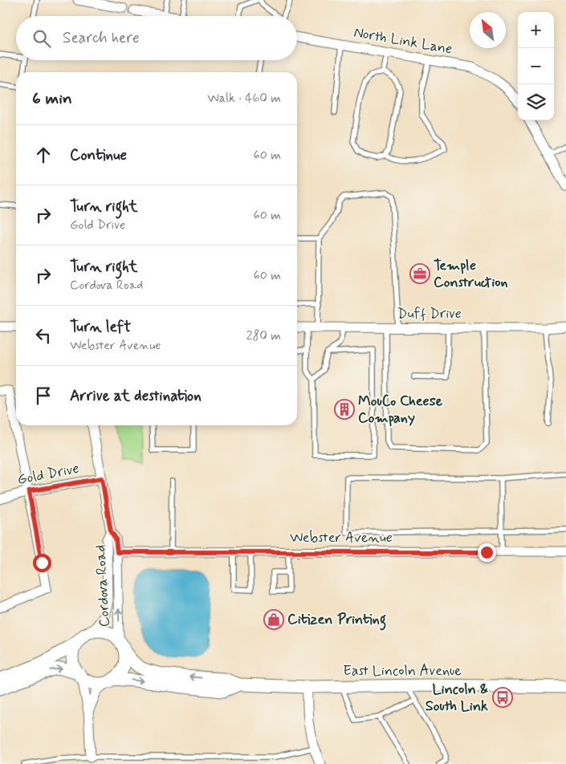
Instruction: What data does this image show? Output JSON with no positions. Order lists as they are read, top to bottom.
{
  "streets": {
    "street": [
      "North Link Lane",
      "Duff Drive",
      "Gold Drive",
      "Webster Avenue",
      "Cordova Road",
      "East Lincoln Avenue"
    ]
  },
  "crossings": [
    ["Gold Drive", "Cordova Road"],
    ["Webster Avenue", "Cordova Road"],
    ["Cordova Road", "East Lincoln Avenue"]
  ],
  "places": {
    "office": ["Temple Construction"],
    "building": ["MouCo Cheese Company"],
    "shop": ["Citizen Printing"],
    "bus stop": ["Lincoln & South Link"]
  },
  "north": "top left",
  "page": {
    "map_buttons": ["+", "−"],
    "search": "Search here",
    "heading": ["6 min", "Walk · 460 m"],
    "list": [
      ["Continue", "60 m"],
      ["Turn right", "Gold Drive", "60 m"],
      ["Turn right", "Cordova Road", "60 m"],
      ["Turn left", "Webster Avenue", "280 m"],
      "Arrive at destination"
    ]
  }
}
